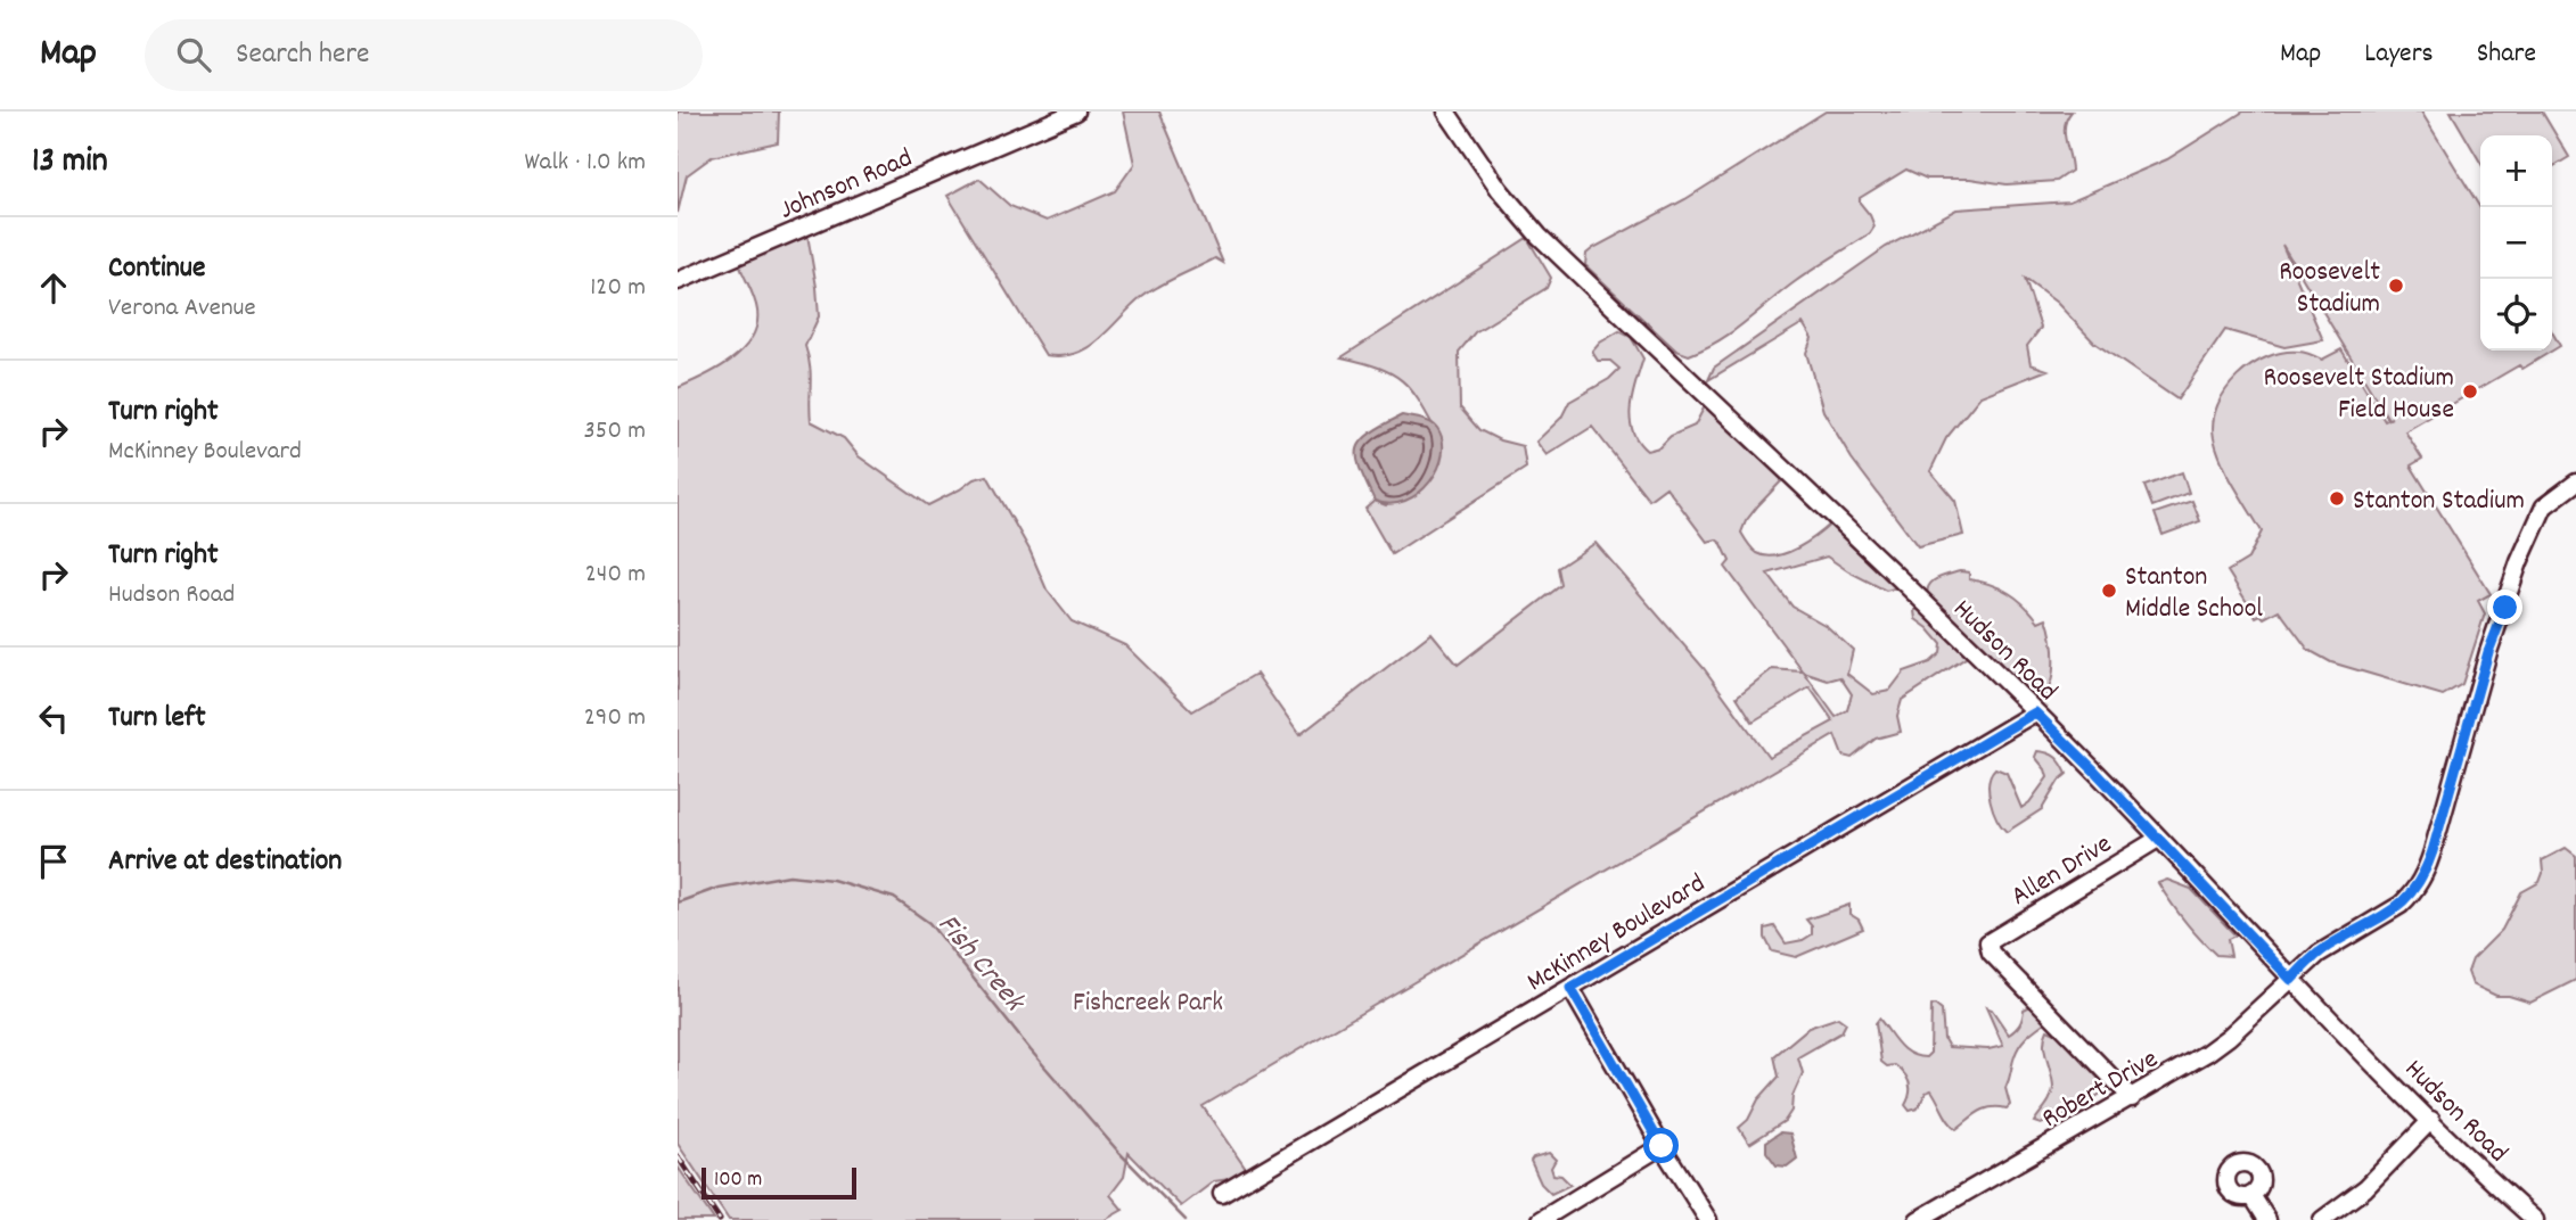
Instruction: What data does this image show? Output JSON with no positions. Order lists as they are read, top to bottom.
{
  "streets": {
    "street": [
      "Johnson Road",
      "Hudson Road",
      "Allen Drive",
      "McKinney Boulevard",
      "Robert Drive"
    ]
  },
  "crossings": [
    ["Hudson Road", "Allen Drive"],
    ["Hudson Road", "McKinney Boulevard"],
    ["Hudson Road", "Robert Drive"],
    ["Allen Drive", "Robert Drive"]
  ],
  "water": ["Fish Creek"],
  "parks": ["Fishcreek Park"],
  "places": [
    "Roosevelt Stadium",
    "Roosevelt Stadium Field House",
    "Stanton Stadium",
    "Stanton Middle School"
  ],
  "scale_bar": "100 m",
  "page": {
    "header": "Map",
    "search": "Search here",
    "nav": ["Map", "Layers", "Share"],
    "heading": ["13 min", "Walk · 1.0 km"],
    "map_buttons": ["+", "−"],
    "list": [
      ["Continue", "Verona Avenue", "120 m"],
      ["Turn right", "McKinney Boulevard", "350 m"],
      ["Turn right", "Hudson Road", "240 m"],
      ["Turn left", "290 m"],
      "Arrive at destination"
    ],
    "scale": "100 m"
  }
}
